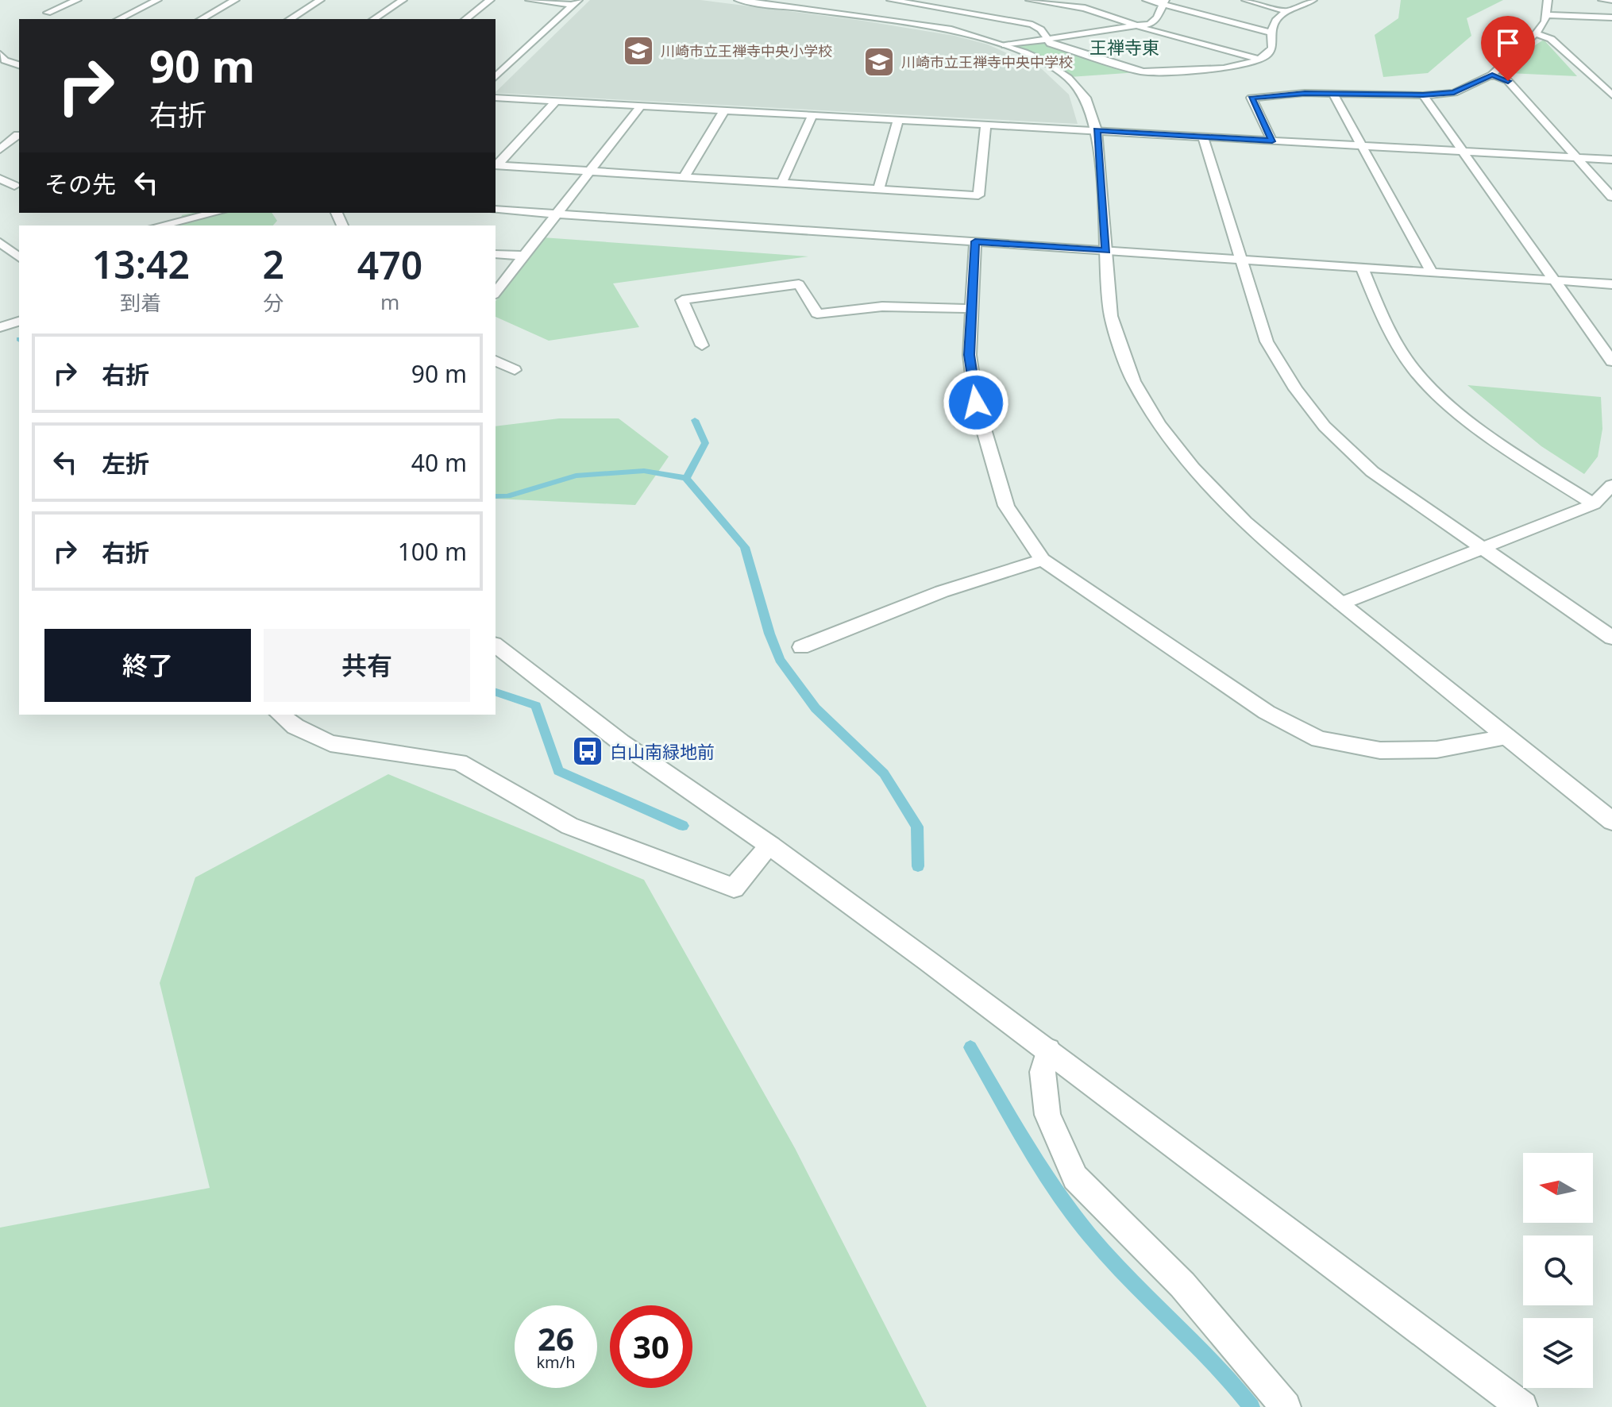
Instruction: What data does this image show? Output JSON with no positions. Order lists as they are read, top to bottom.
{
  "districts": ["王禅寺東"],
  "places": {
    "school or university": ["川崎市立王禅寺中央小学校", "川崎市立王禅寺中央中学校"],
    "bus stop": ["白山南緑地前"]
  },
  "north": "left",
  "page": {
    "turn": ["90 m", "右折"],
    "then": "その先",
    "eta": [
      "13:42",
      "到着",
      "2",
      "分",
      "470",
      "m"
    ],
    "list": [
      {
        "name": "右折",
        "value": "90 m"
      },
      {
        "name": "左折",
        "value": "40 m"
      },
      {
        "name": "右折",
        "value": "100 m"
      }
    ],
    "buttons": ["終了", "共有"],
    "speed": "26 km/h",
    "limit": "30"
  }
}
